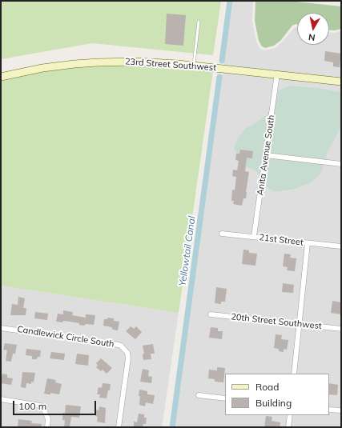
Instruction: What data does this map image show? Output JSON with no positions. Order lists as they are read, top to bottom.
{
  "streets": {
    "street": [
      "23rd Street Southwest",
      "Anita Avenue South",
      "21st Street",
      "20th Street Southwest",
      "Candlewick Circle South"
    ]
  },
  "crossings": [
    ["23rd Street Southwest", "Anita Avenue South"],
    ["Anita Avenue South", "21st Street"]
  ],
  "water": ["Yellowtail Canal"],
  "legend": ["Road", "Building"],
  "scale_bar": "100 m",
  "north": "bottom"
}
